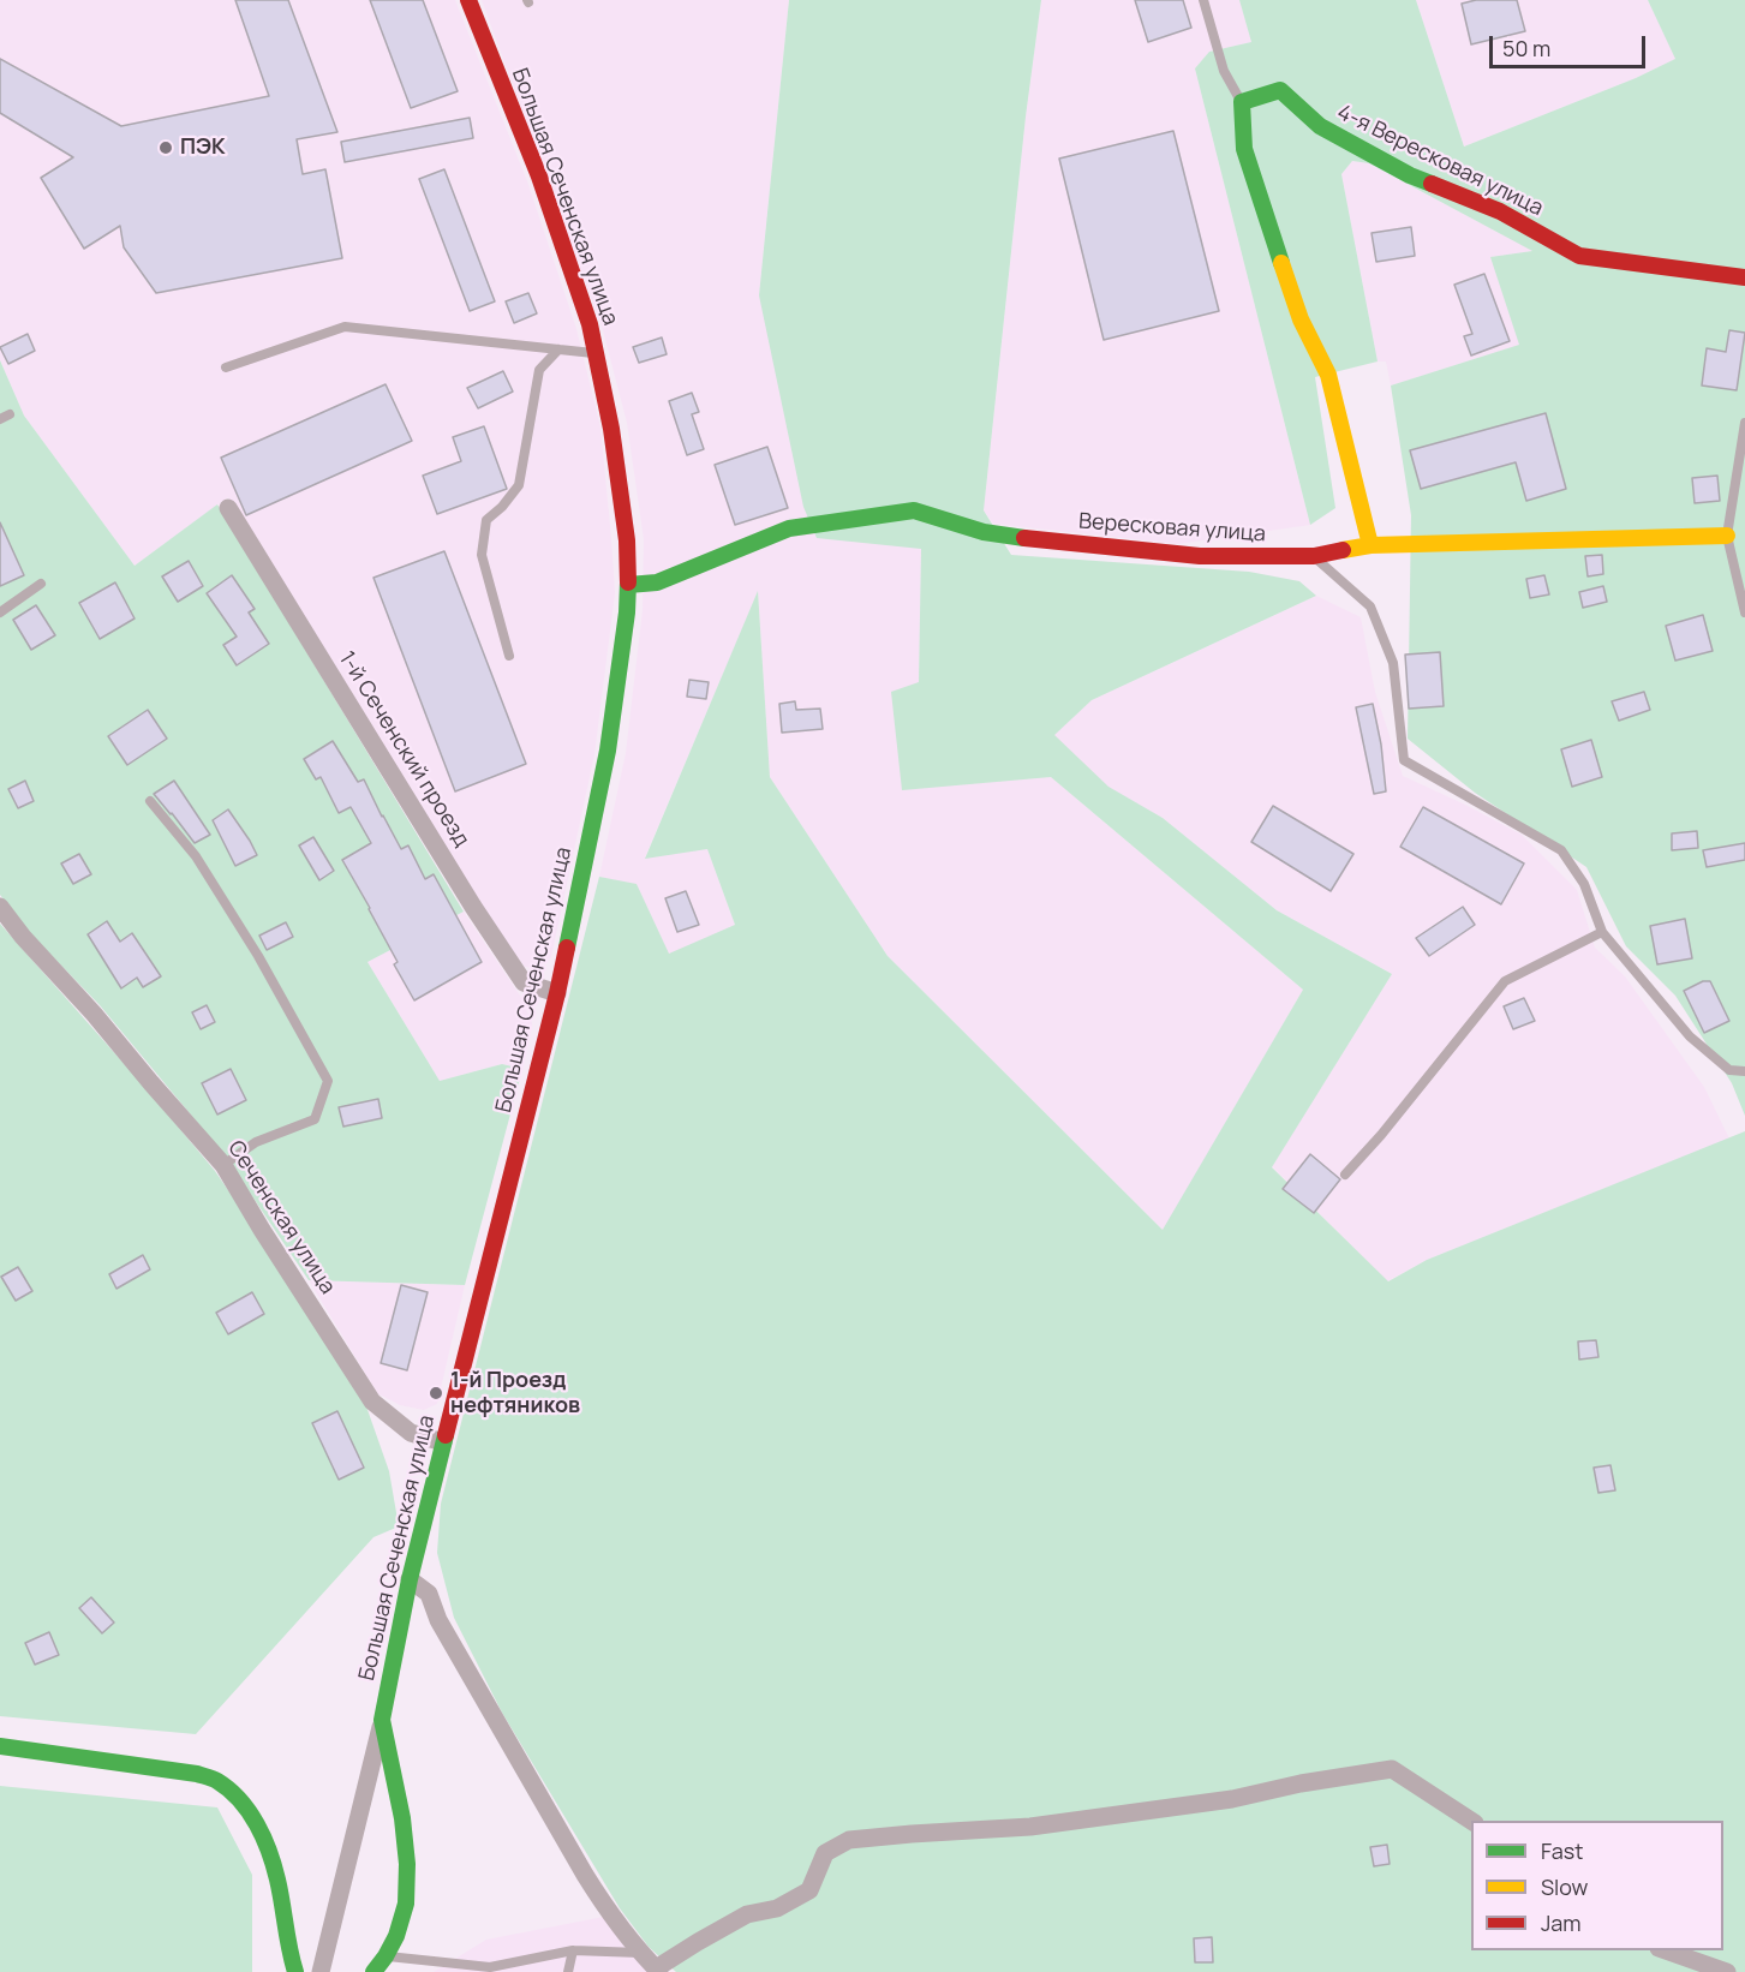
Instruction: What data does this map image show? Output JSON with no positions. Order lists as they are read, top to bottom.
{
  "streets": {
    "street": [
      "4-я Вересковая улица",
      "Большая Сеченская улица",
      "Вересковая улица",
      "1-й Сеченский проезд",
      "Сеченская улица"
    ]
  },
  "crossings": [
    ["Большая Сеченская улица", "Вересковая улица"],
    ["Большая Сеченская улица", "1-й Сеченский проезд"],
    ["Большая Сеченская улица", "Сеченская улица"]
  ],
  "places": ["ПЭК", "1-й Проезд нефтяников"],
  "legend": ["Fast", "Slow", "Jam"],
  "scale_bar": "50 m"
}
